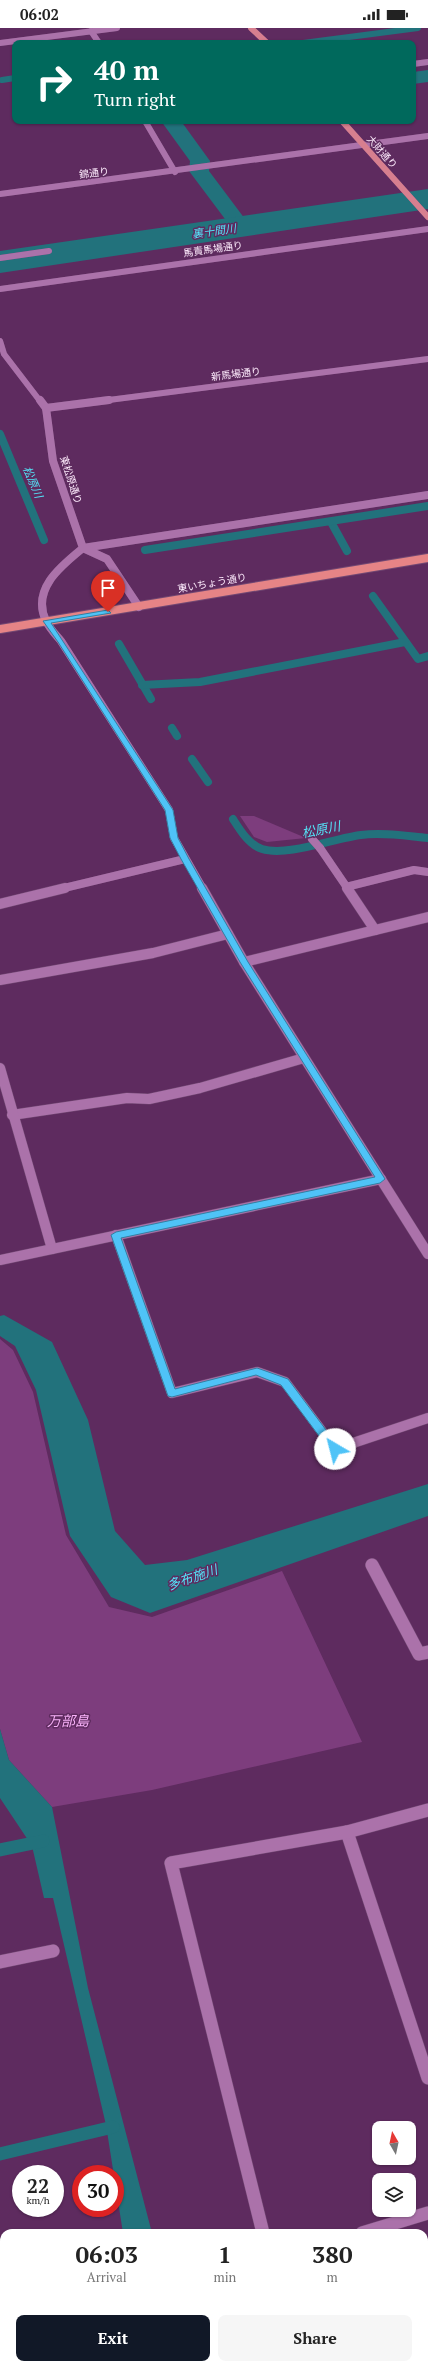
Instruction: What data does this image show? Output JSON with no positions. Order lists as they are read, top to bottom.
{
  "streets": {
    "highway": ["東いちょう通り"],
    "main road": ["大財通り"],
    "street": [
      "錦通り",
      "馬責馬場通り",
      "新馬場通り",
      "東松原通り"
    ]
  },
  "crossings": [
    ["大財通り", "錦通り"],
    ["新馬場通り", "東松原通り"]
  ],
  "water": ["裏十間川", "松原川", "多布施川"],
  "parks": ["万部島"],
  "north": "top",
  "page": {
    "status": "06:02",
    "turn": ["40 m", "Turn right"],
    "speed": "22 km/h",
    "limit": "30",
    "eta": [
      "06:03",
      "Arrival",
      "1",
      "min",
      "380",
      "m"
    ],
    "buttons": ["Exit", "Share"]
  }
}
